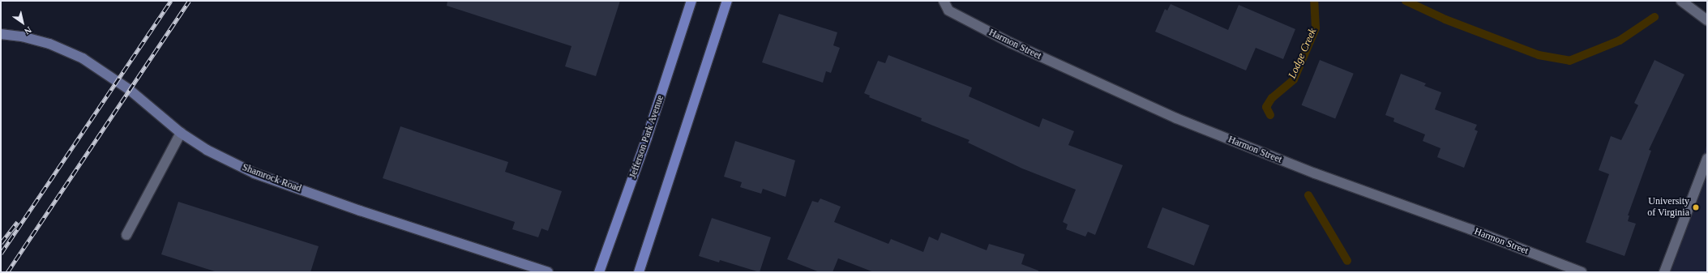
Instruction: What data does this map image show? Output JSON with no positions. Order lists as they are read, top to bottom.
{
  "streets": {
    "main road": ["Jefferson Park Avenue"],
    "street": ["Harmon Street", "Shamrock Road"]
  },
  "water": ["Lodge Creek"],
  "places": ["University of Virginia"],
  "north": "bottom right"
}
